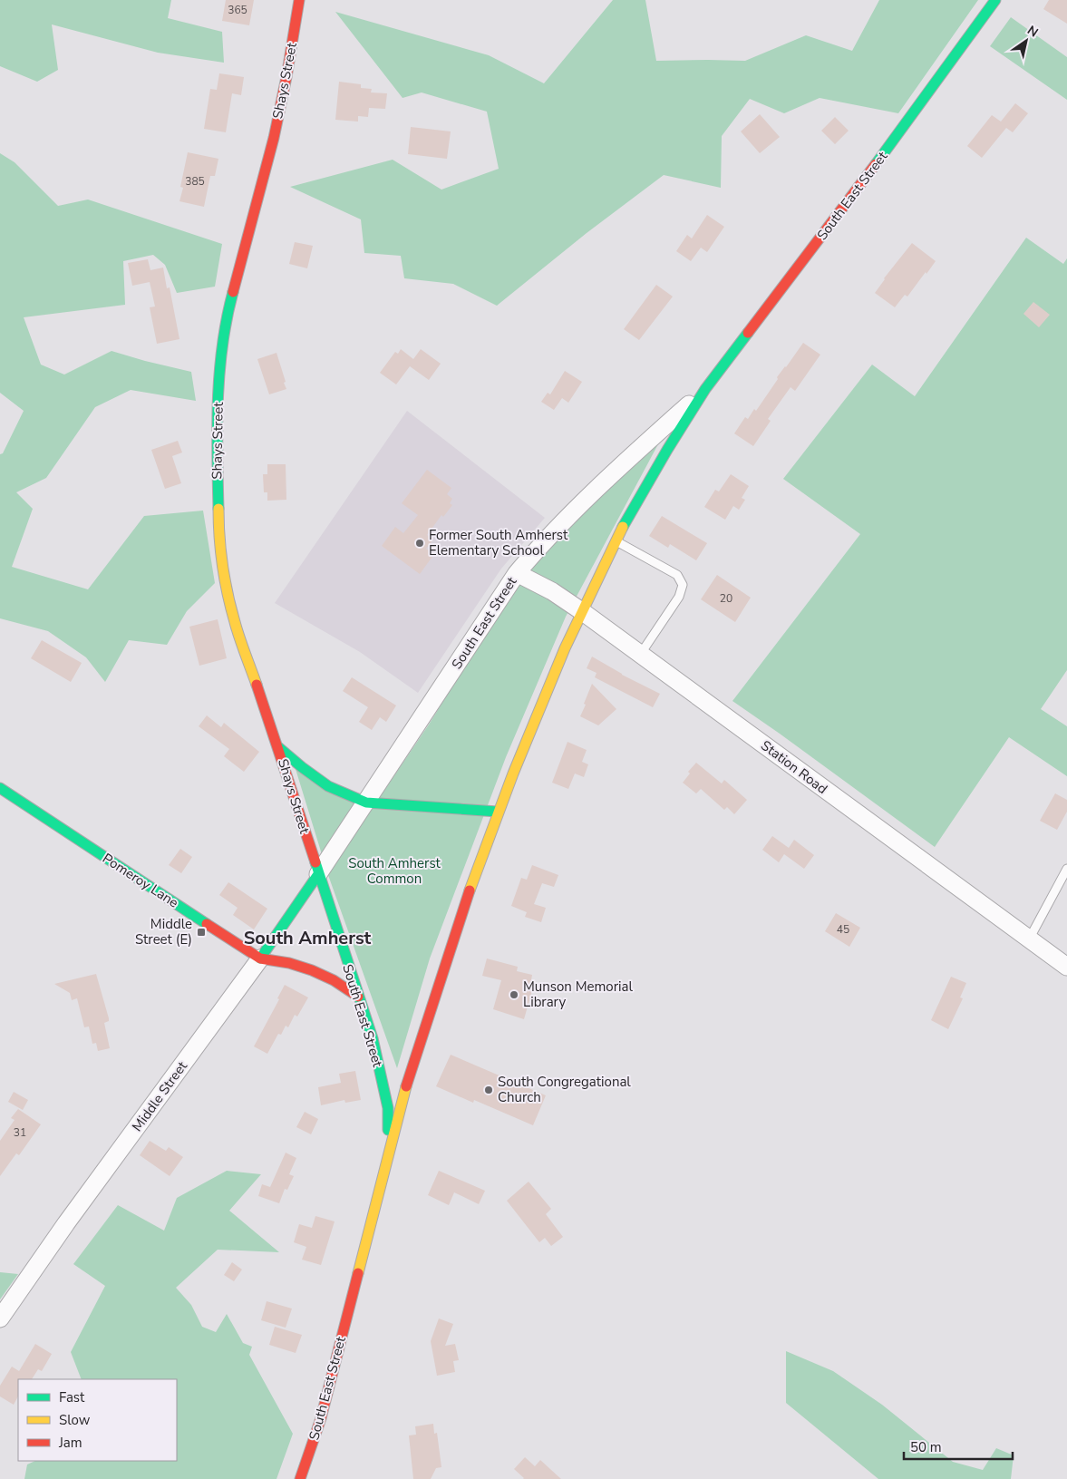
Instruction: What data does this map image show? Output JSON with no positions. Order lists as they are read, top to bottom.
{
  "streets": {
    "main road": [
      "Shays Street",
      "South East Street",
      "Pomeroy Lane",
      "Middle Street"
    ],
    "street": ["Station Road"]
  },
  "crossings": [
    ["Shays Street", "South East Street"],
    ["Shays Street", "Middle Street"],
    ["South East Street", "Station Road"],
    ["South East Street", "Pomeroy Lane"],
    ["South East Street", "Middle Street"],
    ["Pomeroy Lane", "Middle Street"]
  ],
  "districts": ["South Amherst"],
  "parks": ["South Amherst Common"],
  "places": {
    "other": ["Former South Amherst Elementary School", "Munson Memorial Library", "South Congregational Church"],
    "transit": ["Middle Street (E)"]
  },
  "house_numbers": [
    "365",
    "385",
    "20",
    "45",
    "31"
  ],
  "legend": ["Fast", "Slow", "Jam"],
  "scale_bar": "50 m",
  "north": "top right"
}
